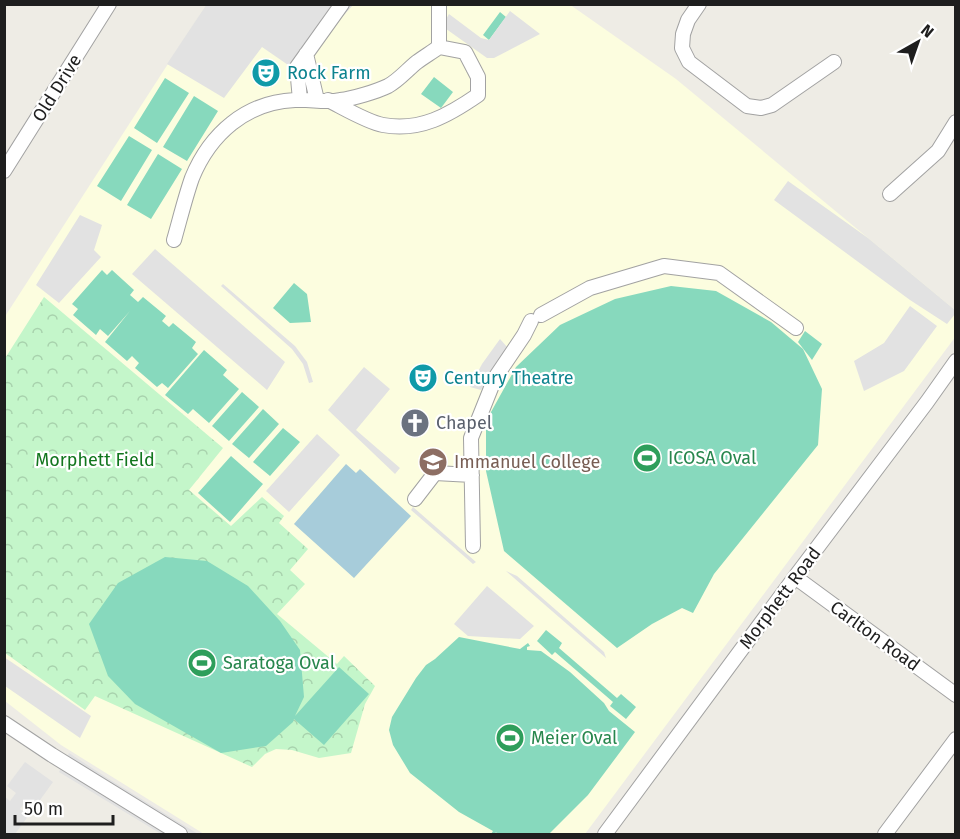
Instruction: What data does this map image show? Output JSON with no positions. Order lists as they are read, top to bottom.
{
  "streets": {
    "street": ["Old Drive", "Morphett Road", "Carlton Road"]
  },
  "crossings": [
    ["Morphett Road", "Carlton Road"]
  ],
  "parks": ["Morphett Field"],
  "places": {
    "theatre": ["Rock Farm", "Century Theatre"],
    "church": ["Chapel"],
    "sports": ["ICOSA Oval", "Saratoga Oval", "Meier Oval"],
    "school or university": ["Immanuel College"]
  },
  "scale_bar": "50 m",
  "north": "top right"
}
